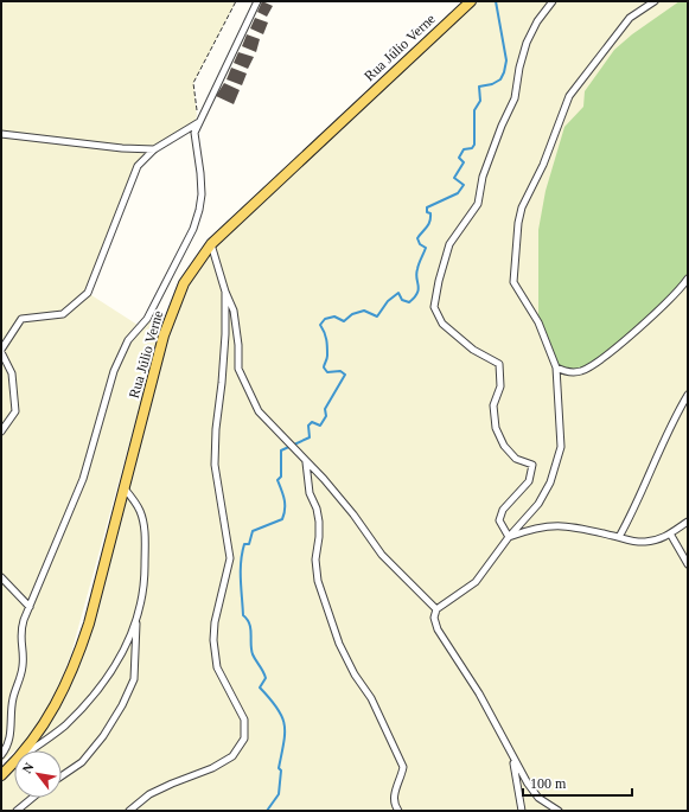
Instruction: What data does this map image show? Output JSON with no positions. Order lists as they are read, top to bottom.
{
  "streets": {
    "main road": ["Rua Júlio Verne"]
  },
  "scale_bar": "100 m",
  "north": "top left"
}
